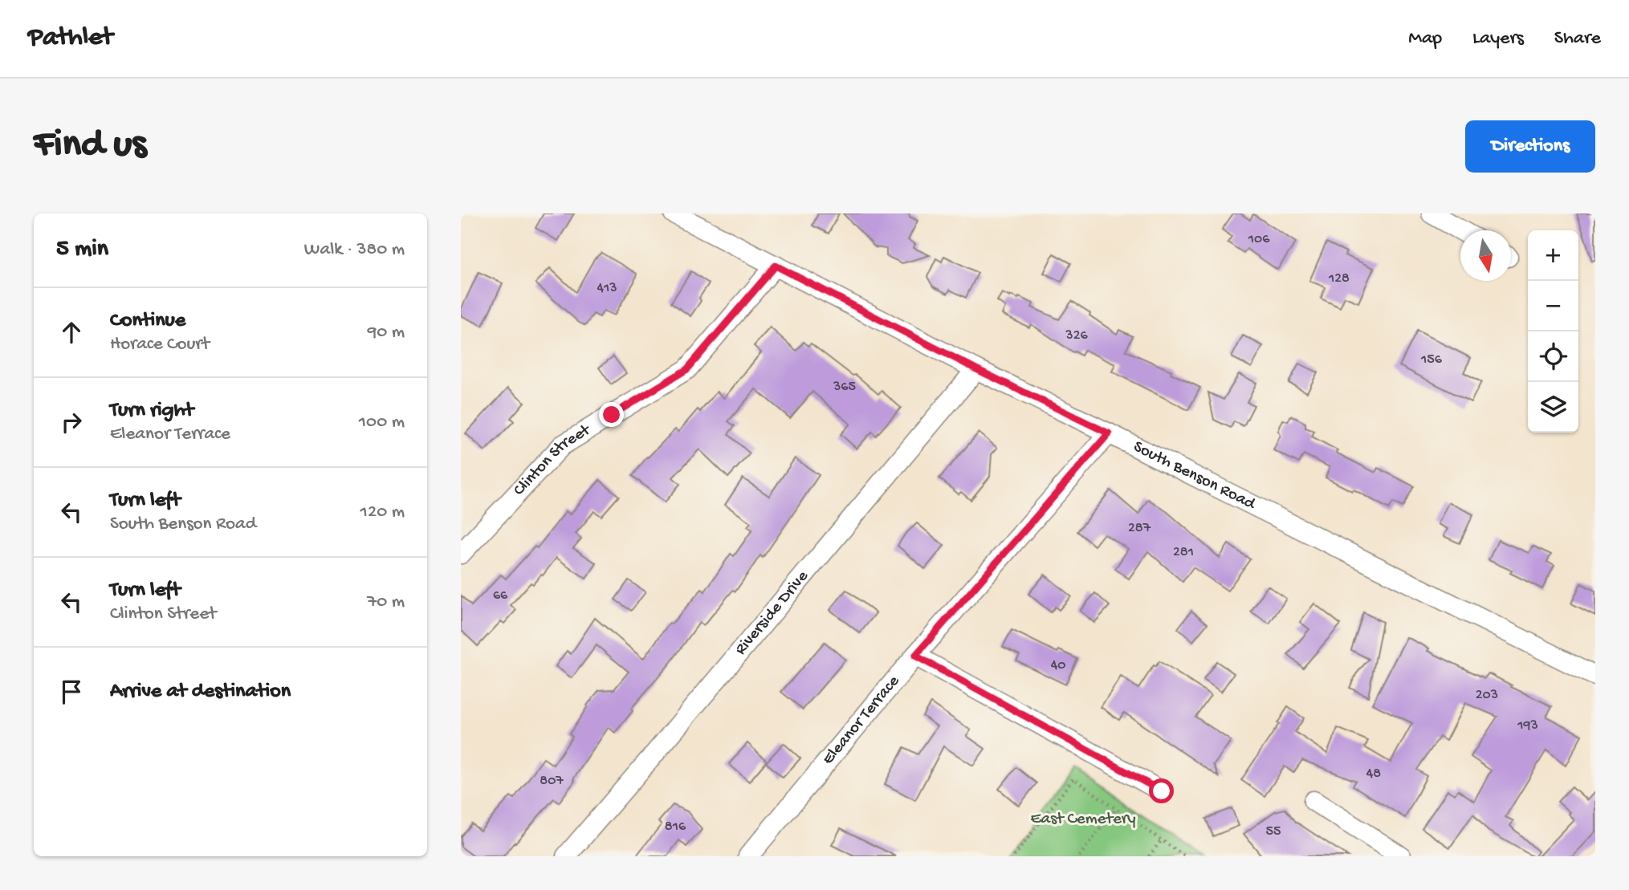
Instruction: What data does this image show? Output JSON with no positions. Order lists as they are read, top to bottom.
{
  "streets": {
    "street": [
      "Clinton Street",
      "South Benson Road",
      "Riverside Drive",
      "Eleanor Terrace"
    ]
  },
  "crossings": [
    ["Clinton Street", "South Benson Road"],
    ["South Benson Road", "Riverside Drive"],
    ["South Benson Road", "Eleanor Terrace"]
  ],
  "parks": ["East Cemetery"],
  "house_numbers": [
    "106",
    "128",
    "413",
    "326",
    "156",
    "365",
    "287",
    "281",
    "66",
    "40",
    "203",
    "193",
    "48",
    "807",
    "816",
    "55"
  ],
  "north": "bottom",
  "page": {
    "header": "Pathlet",
    "nav": ["Map", "Layers", "Share"],
    "buttons": "Directions",
    "title": "Find us",
    "heading": ["5 min", "Walk · 380 m"],
    "map_buttons": ["+", "−"],
    "list": [
      ["Continue", "Horace Court", "90 m"],
      ["Turn right", "Eleanor Terrace", "100 m"],
      ["Turn left", "South Benson Road", "120 m"],
      ["Turn left", "Clinton Street", "70 m"],
      "Arrive at destination"
    ]
  }
}
